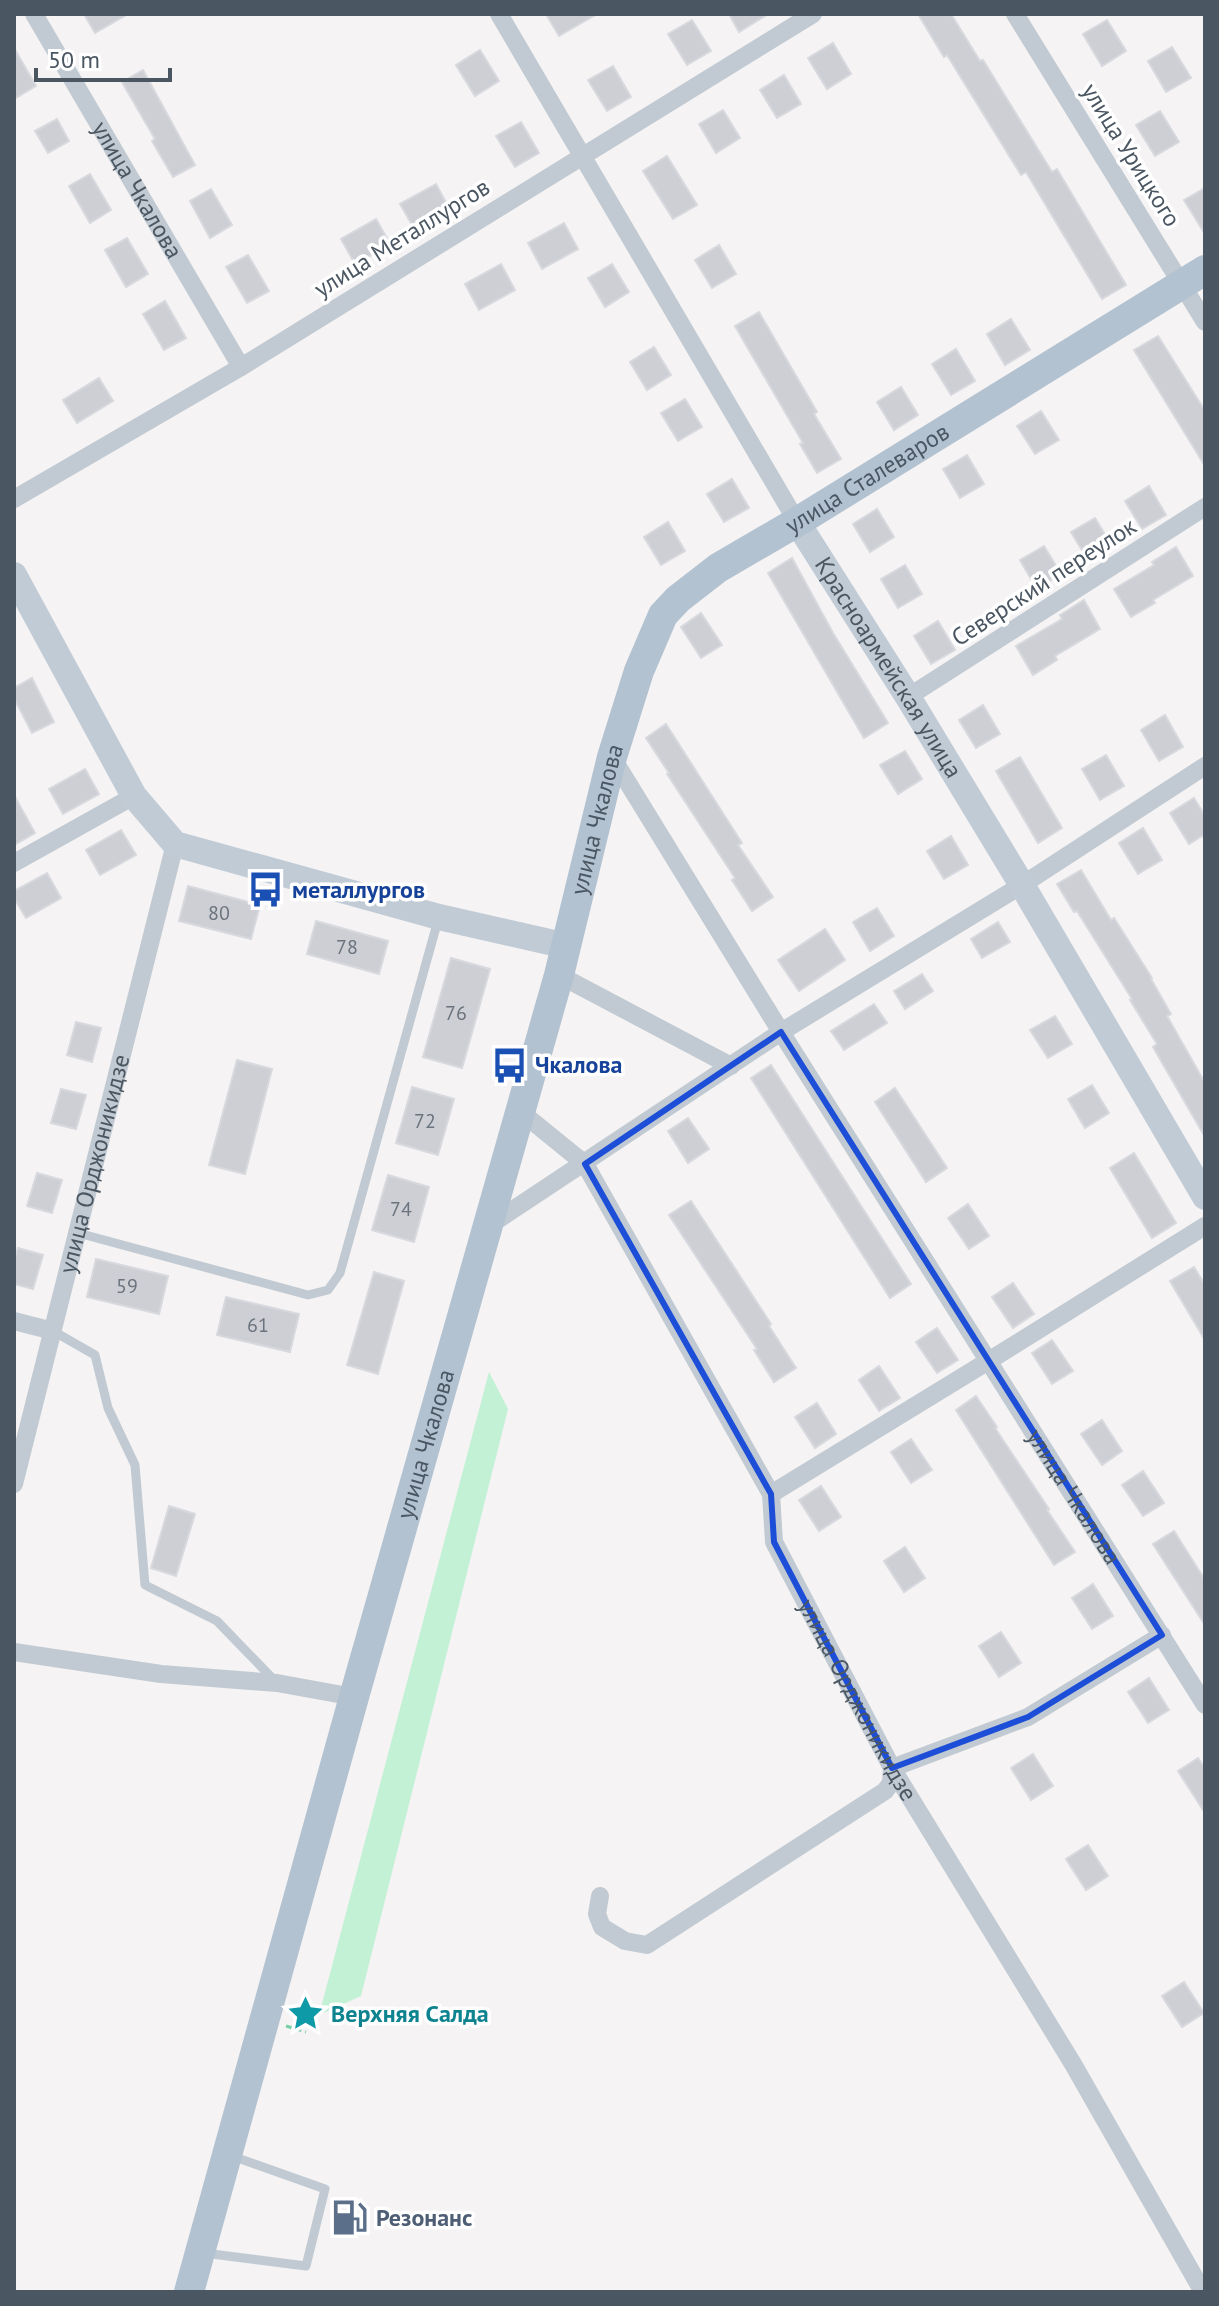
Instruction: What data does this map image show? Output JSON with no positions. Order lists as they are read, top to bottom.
{
  "streets": {
    "main road": ["улица Чкалова", "улица Сталеваров"],
    "street": [
      "улица Урицкого",
      "улица Металлургов",
      "Северский переулок",
      "Красноармейская улица",
      "улица Орджоникидзе"
    ]
  },
  "crossings": [
    ["улица Урицкого", "улица Сталеваров"],
    ["улица Чкалова", "улица Металлургов"],
    ["улица Чкалова", "улица Сталеваров"],
    ["улица Чкалова", "улица Орджоникидзе"],
    ["улица Металлургов", "Красноармейская улица"],
    ["улица Сталеваров", "Красноармейская улица"],
    ["Северский переулок", "Красноармейская улица"]
  ],
  "places": {
    "bus stop": ["металлургов", "Чкалова"],
    "place": ["Верхняя Салда"],
    "fuel station": ["Резонанс"]
  },
  "house_numbers": [
    "80",
    "78",
    "76",
    "72",
    "74",
    "59",
    "61"
  ],
  "scale_bar": "50 m"
}
